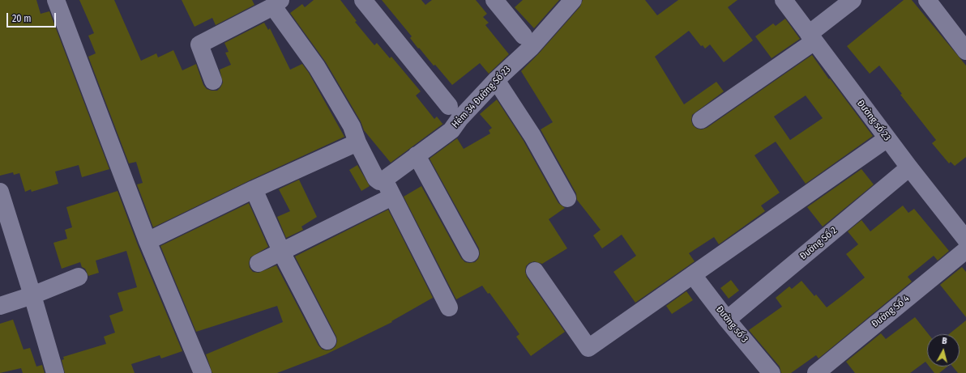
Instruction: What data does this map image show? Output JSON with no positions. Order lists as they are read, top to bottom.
{
  "streets": {
    "street": [
      "Hẻm 34 Đường Số 23",
      "Đường số 23",
      "Đường Số 2",
      "Đường Số 4",
      "Đường số 3"
    ]
  },
  "crossings": [
    ["Đường số 23", "Đường Số 2"],
    ["Đường Số 2", "Đường số 3"]
  ],
  "scale_bar": "20 m",
  "north": "top"
}
